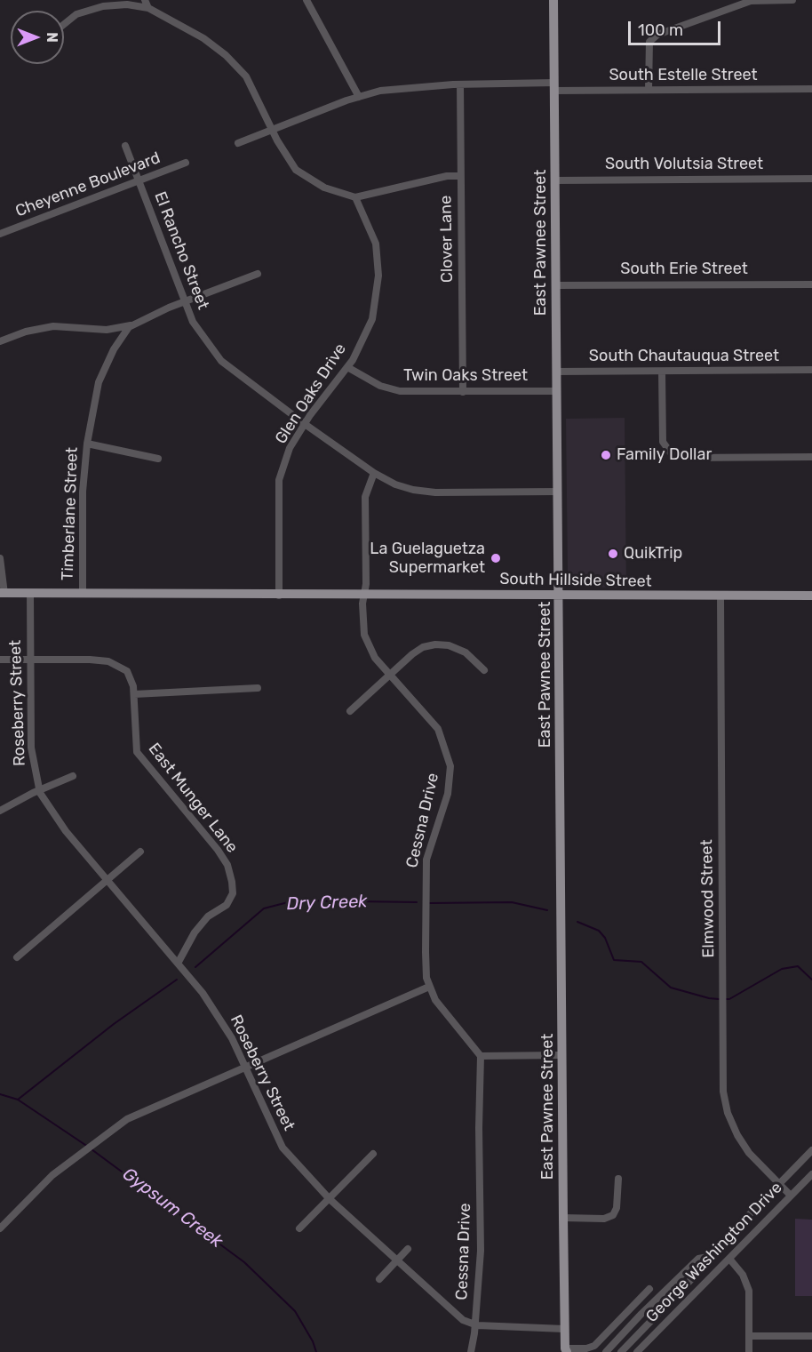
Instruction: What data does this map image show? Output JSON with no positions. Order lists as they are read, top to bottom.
{
  "streets": {
    "main road": ["East Pawnee Street", "South Hillside Street"],
    "street": [
      "South Estelle Street",
      "South Volutsia Street",
      "Cheyenne Boulevard",
      "Clover Lane",
      "El Rancho Street",
      "South Erie Street",
      "South Chautauqua Street",
      "Twin Oaks Street",
      "Glen Oaks Drive",
      "Timberlane Street",
      "Roseberry Street",
      "East Munger Lane",
      "Cessna Drive",
      "Elmwood Street",
      "George Washington Drive"
    ]
  },
  "crossings": [
    ["South Estelle Street", "East Pawnee Street"],
    ["South Volutsia Street", "East Pawnee Street"],
    ["Cheyenne Boulevard", "El Rancho Street"],
    ["Clover Lane", "Twin Oaks Street"],
    ["East Pawnee Street", "El Rancho Street"],
    ["East Pawnee Street", "South Erie Street"],
    ["East Pawnee Street", "South Chautauqua Street"],
    ["East Pawnee Street", "Twin Oaks Street"],
    ["East Pawnee Street", "South Hillside Street"],
    ["East Pawnee Street", "Roseberry Street"],
    ["El Rancho Street", "Glen Oaks Drive"],
    ["El Rancho Street", "Timberlane Street"],
    ["El Rancho Street", "Cessna Drive"],
    ["Twin Oaks Street", "Glen Oaks Drive"],
    ["Glen Oaks Drive", "South Hillside Street"],
    ["Timberlane Street", "South Hillside Street"],
    ["South Hillside Street", "Roseberry Street"],
    ["South Hillside Street", "Cessna Drive"],
    ["South Hillside Street", "Elmwood Street"],
    ["Roseberry Street", "East Munger Lane"],
    ["Roseberry Street", "Cessna Drive"],
    ["Elmwood Street", "George Washington Drive"]
  ],
  "water": ["Dry Creek", "Gypsum Creek"],
  "places": ["Family Dollar", "QuikTrip", "La Guelaguetza Supermarket"],
  "scale_bar": "100 m",
  "north": "right"
}
